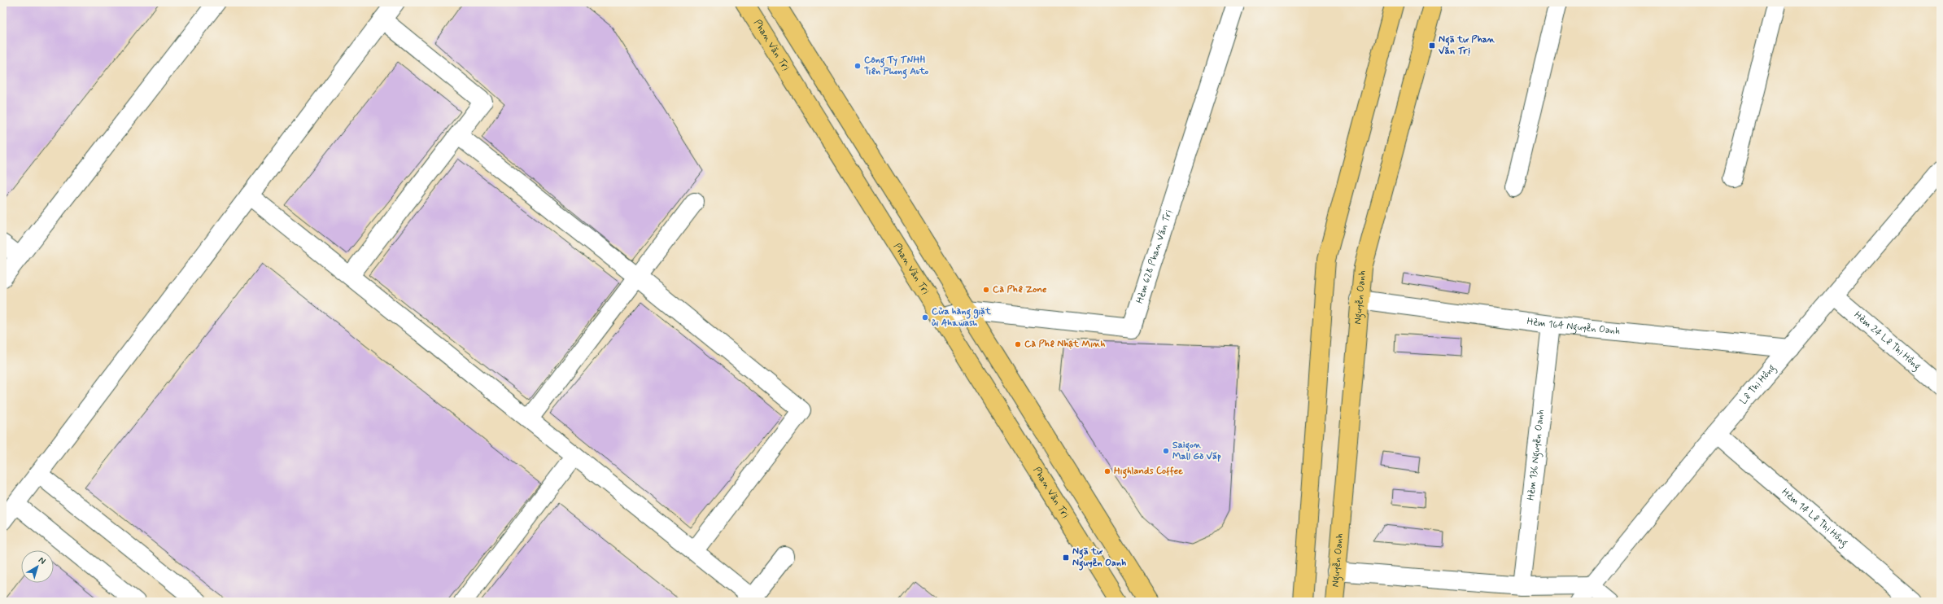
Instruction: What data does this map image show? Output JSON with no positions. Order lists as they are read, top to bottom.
{
  "streets": {
    "main road": ["Phan Văn Trị", "Nguyễn Oanh"],
    "street": [
      "Hẻm 628 Phan Văn Trị",
      "Hẻm 164 Nguyễn Oanh",
      "Hẻm 24 Lê Thị Hồng",
      "Lê Thị Hồng",
      "Hẻm 136 Nguyễn Oanh",
      "Hẻm 14 Lê Thị Hồng"
    ]
  },
  "crossings": [
    ["Phan Văn Trị", "Hẻm 628 Phan Văn Trị"],
    ["Nguyễn Oanh", "Hẻm 164 Nguyễn Oanh"],
    ["Hẻm 164 Nguyễn Oanh", "Lê Thị Hồng"],
    ["Hẻm 164 Nguyễn Oanh", "Hẻm 136 Nguyễn Oanh"],
    ["Hẻm 24 Lê Thị Hồng", "Lê Thị Hồng"],
    ["Lê Thị Hồng", "Hẻm 14 Lê Thị Hồng"]
  ],
  "places": {
    "transit": ["Ngã tư Phan Văn Trị", "Ngã tư Nguyễn Oanh"],
    "other": [
      "Công Ty TNHH Tiên Phong Auto",
      "Cà Phê Zone",
      "Cửa hàng giặt ủi Ahawash",
      "Cà Phê Nhật Minh",
      "Saigon Mall Gò Vấp",
      "Highlands Coffee"
    ]
  },
  "north": "top right"
}
